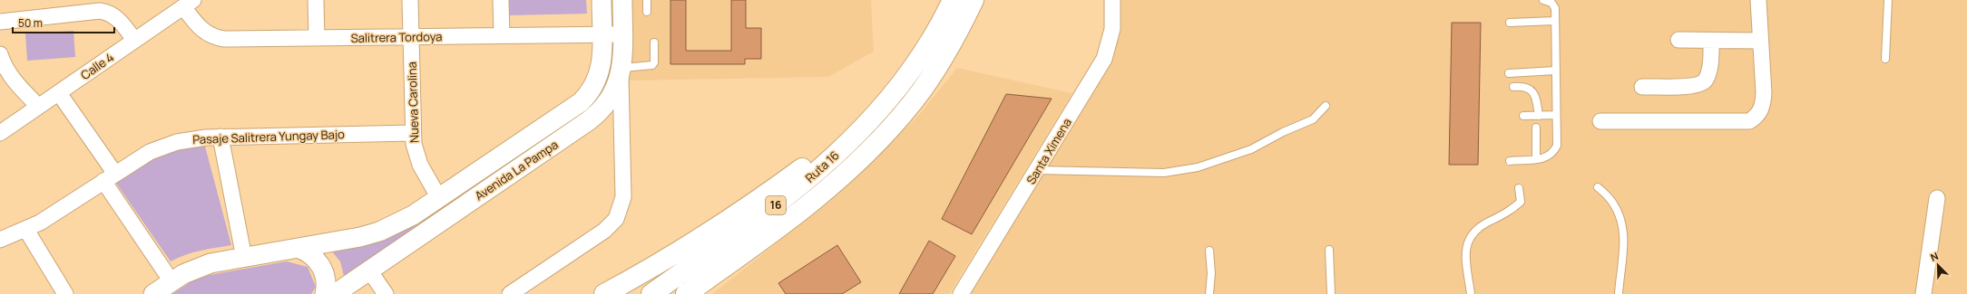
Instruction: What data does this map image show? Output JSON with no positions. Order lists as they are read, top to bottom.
{
  "streets": {
    "highway": ["Ruta 16", "16"],
    "street": [
      "Salitrera Tordoya",
      "Calle 4",
      "Nueva Carolina",
      "Pasaje Salitrera Yungay Bajo",
      "Santa Ximena",
      "Avenida La Pampa"
    ]
  },
  "crossings": [
    ["Salitrera Tordoya", "Calle 4"],
    ["Salitrera Tordoya", "Nueva Carolina"],
    ["Salitrera Tordoya", "Avenida La Pampa"],
    ["Nueva Carolina", "Pasaje Salitrera Yungay Bajo"],
    ["Nueva Carolina", "Avenida La Pampa"]
  ],
  "scale_bar": "50 m",
  "north": "top left"
}
